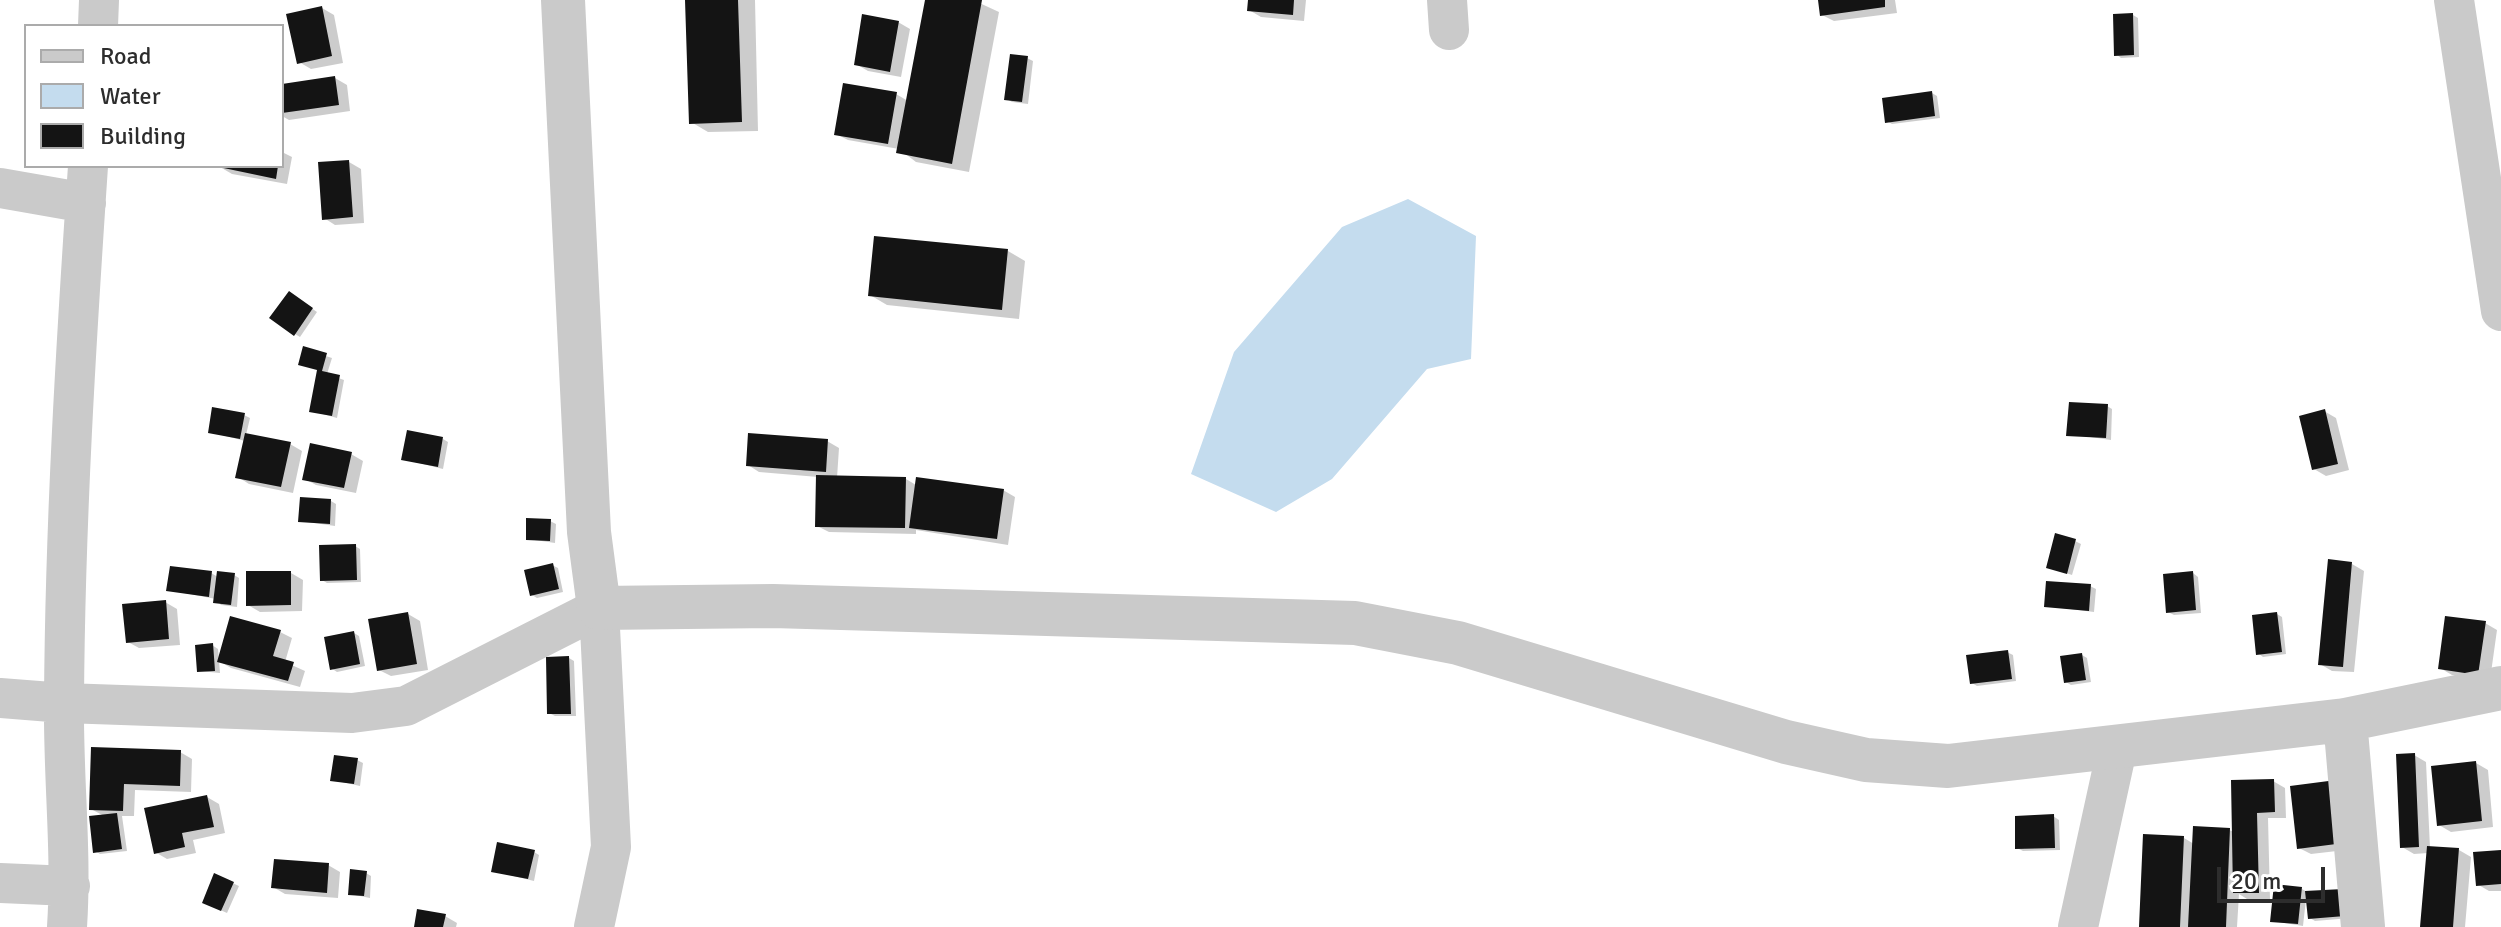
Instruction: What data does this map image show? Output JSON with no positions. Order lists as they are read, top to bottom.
{
  "legend": ["Road", "Water", "Building"],
  "scale_bar": "20 m"
}
